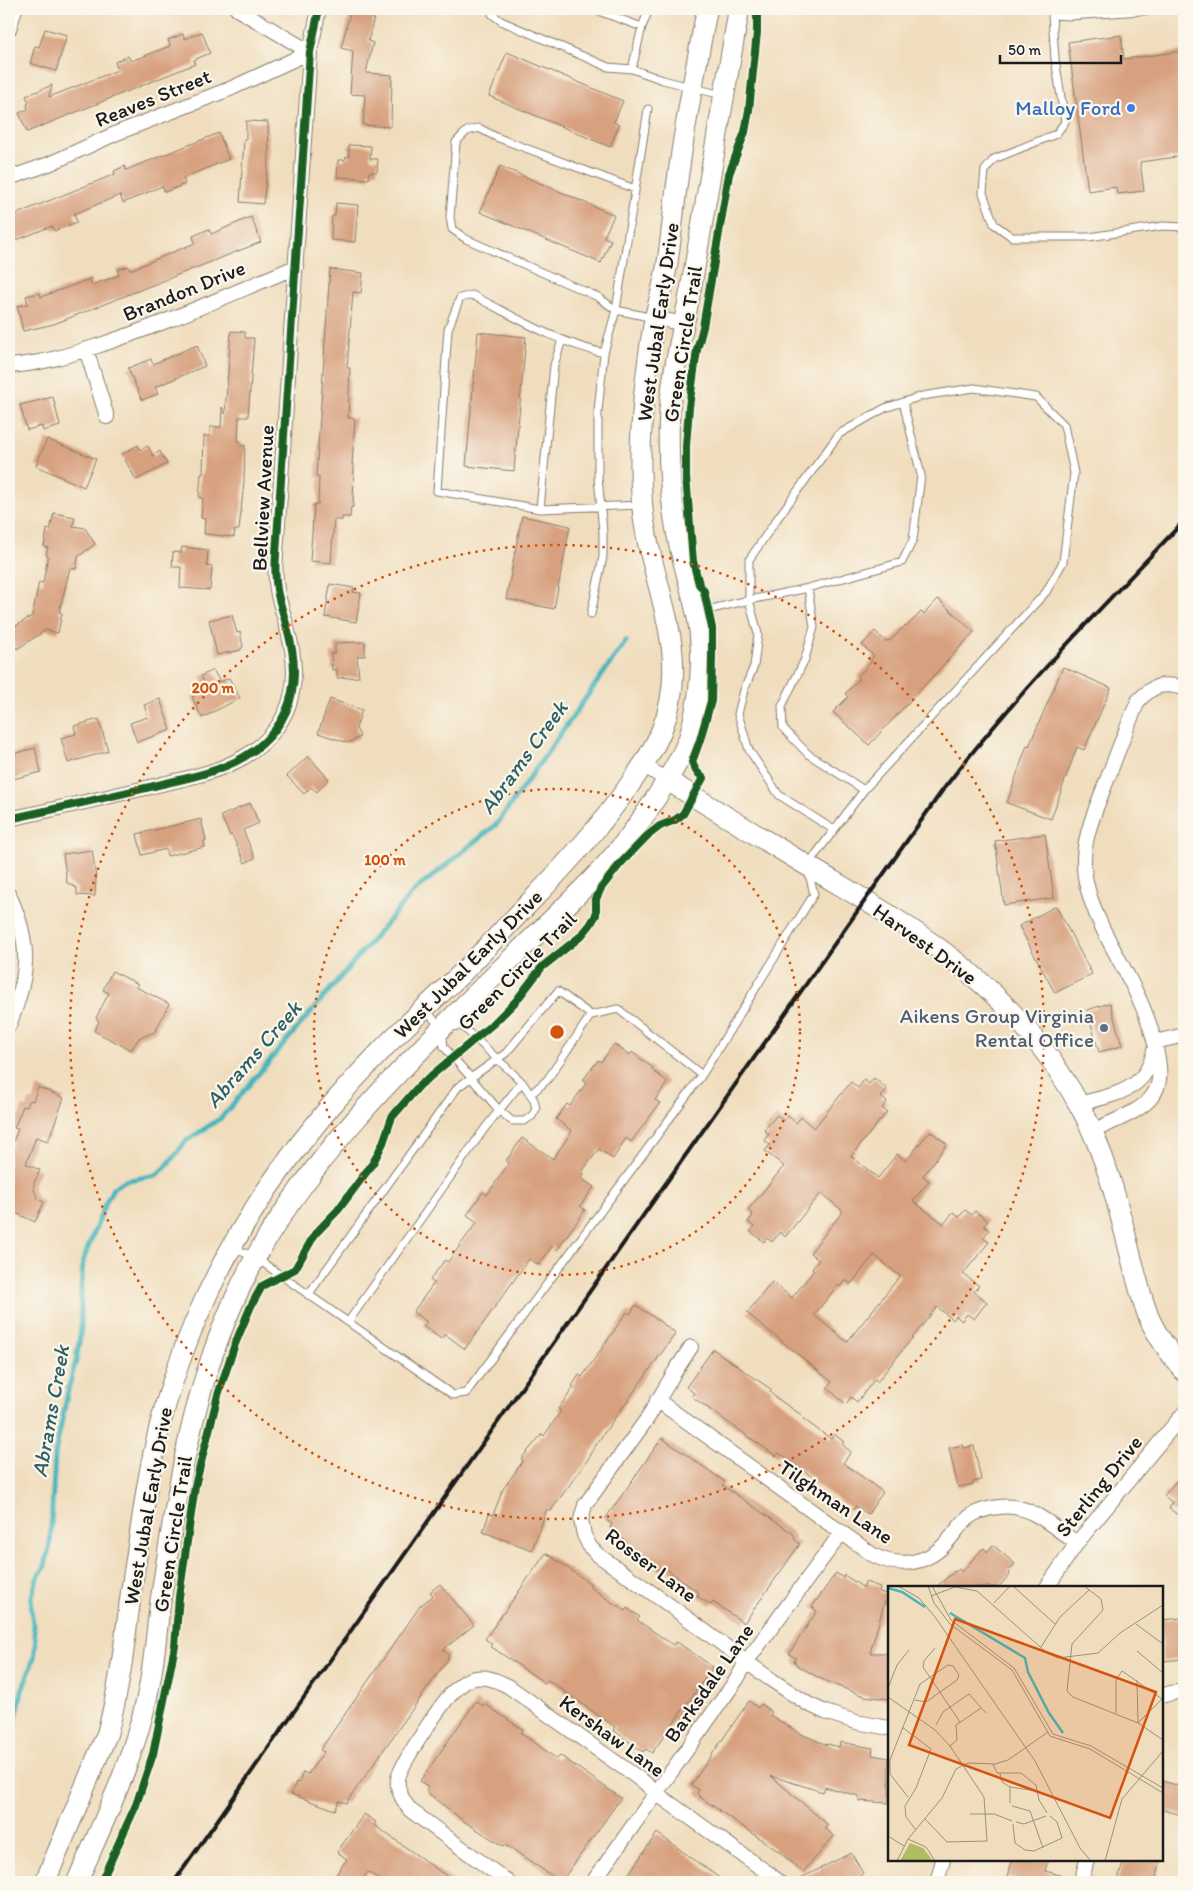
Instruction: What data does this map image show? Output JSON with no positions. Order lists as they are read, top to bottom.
{
  "streets": {
    "main road": ["West Jubal Early Drive", "Harvest Drive"],
    "street": [
      "Reaves Street",
      "Brandon Drive",
      "Bellview Avenue",
      "Sterling Drive",
      "Tilghman Lane",
      "Rosser Lane",
      "Barksdale Lane",
      "Kershaw Lane"
    ],
    "cycle path": ["Green Circle Trail"]
  },
  "crossings": [
    ["Reaves Street", "Bellview Avenue"],
    ["Brandon Drive", "Bellview Avenue"],
    ["West Jubal Early Drive", "Harvest Drive"],
    ["Sterling Drive", "Tilghman Lane"],
    ["Tilghman Lane", "Rosser Lane"],
    ["Tilghman Lane", "Barksdale Lane"],
    ["Rosser Lane", "Barksdale Lane"],
    ["Barksdale Lane", "Kershaw Lane"]
  ],
  "water": ["Abrams Creek"],
  "places": ["Malloy Ford", "Aikens Group Virginia Rental Office"],
  "scale_bar": "50 m",
  "rings": ["200 m", "100 m"]
}
